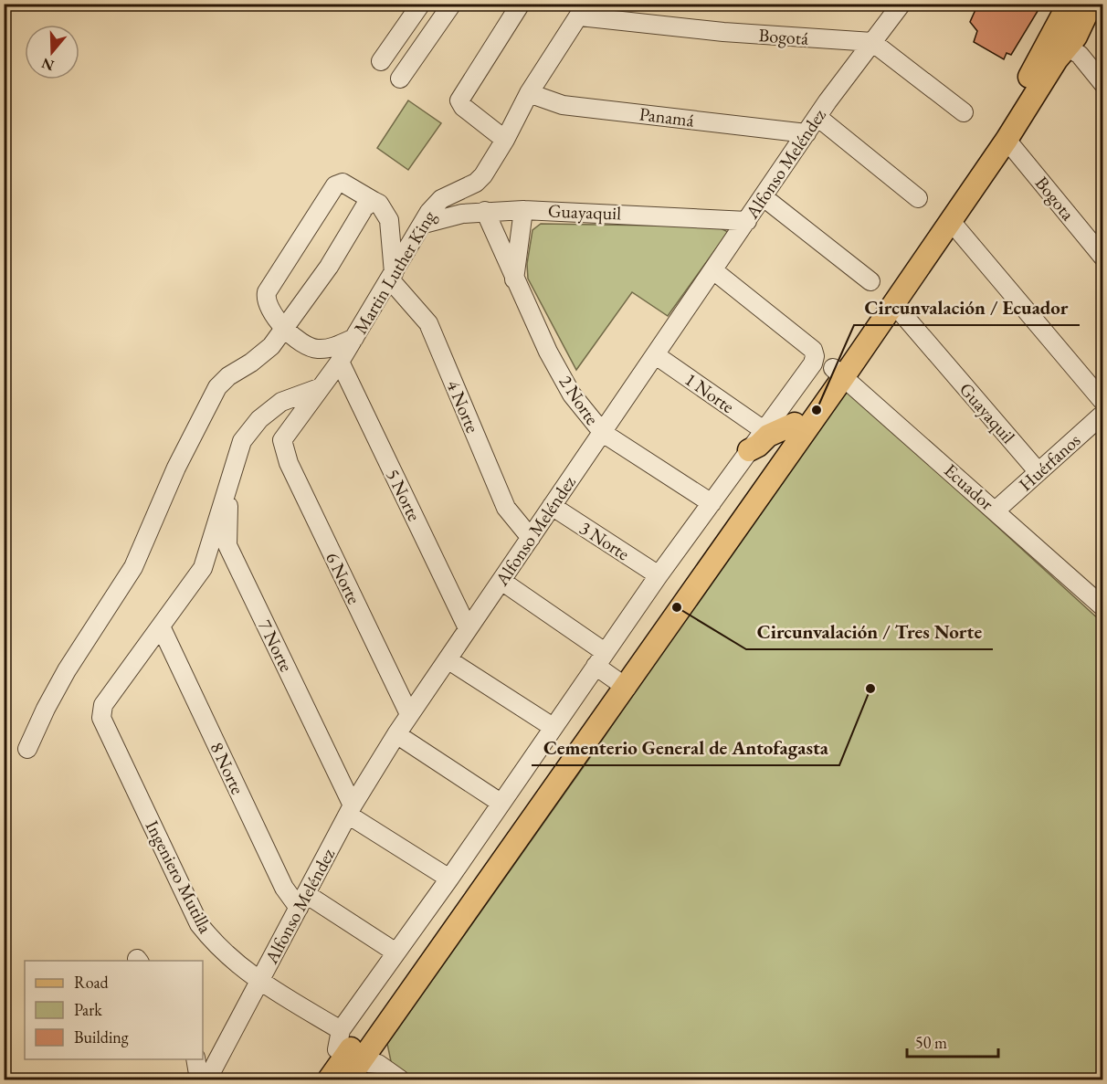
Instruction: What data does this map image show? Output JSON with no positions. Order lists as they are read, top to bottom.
{
  "streets": {
    "street": [
      "Bogotá",
      "Panamá",
      "Alfonso Meléndez",
      "Bogota",
      "Guayaquil",
      "Martin Luther King",
      "1 Norte",
      "2 Norte",
      "4 Norte",
      "Huérfanos",
      "Ecuador",
      "5 Norte",
      "3 Norte",
      "6 Norte",
      "7 Norte",
      "8 Norte",
      "Ingeniero Mutilla"
    ]
  },
  "crossings": [
    ["Bogotá", "Alfonso Meléndez"],
    ["Bogotá", "Martin Luther King"],
    ["Panamá", "Alfonso Meléndez"],
    ["Panamá", "Martin Luther King"],
    ["Alfonso Meléndez", "Guayaquil"],
    ["Alfonso Meléndez", "1 Norte"],
    ["Alfonso Meléndez", "2 Norte"],
    ["Alfonso Meléndez", "4 Norte"],
    ["Alfonso Meléndez", "Ecuador"],
    ["Alfonso Meléndez", "5 Norte"],
    ["Alfonso Meléndez", "3 Norte"],
    ["Alfonso Meléndez", "6 Norte"],
    ["Alfonso Meléndez", "7 Norte"],
    ["Alfonso Meléndez", "8 Norte"],
    ["Alfonso Meléndez", "Ingeniero Mutilla"],
    ["Guayaquil", "Martin Luther King"],
    ["Guayaquil", "2 Norte"],
    ["Guayaquil", "Huérfanos"],
    ["Martin Luther King", "4 Norte"],
    ["Martin Luther King", "5 Norte"],
    ["Martin Luther King", "6 Norte"],
    ["Huérfanos", "Ecuador"],
    ["8 Norte", "Ingeniero Mutilla"]
  ],
  "places": ["Circunvalación / Ecuador", "Circunvalación / Tres Norte", "Cementerio General de Antofagasta"],
  "legend": ["Road", "Park", "Building"],
  "scale_bar": "50 m",
  "north": "bottom"
}
